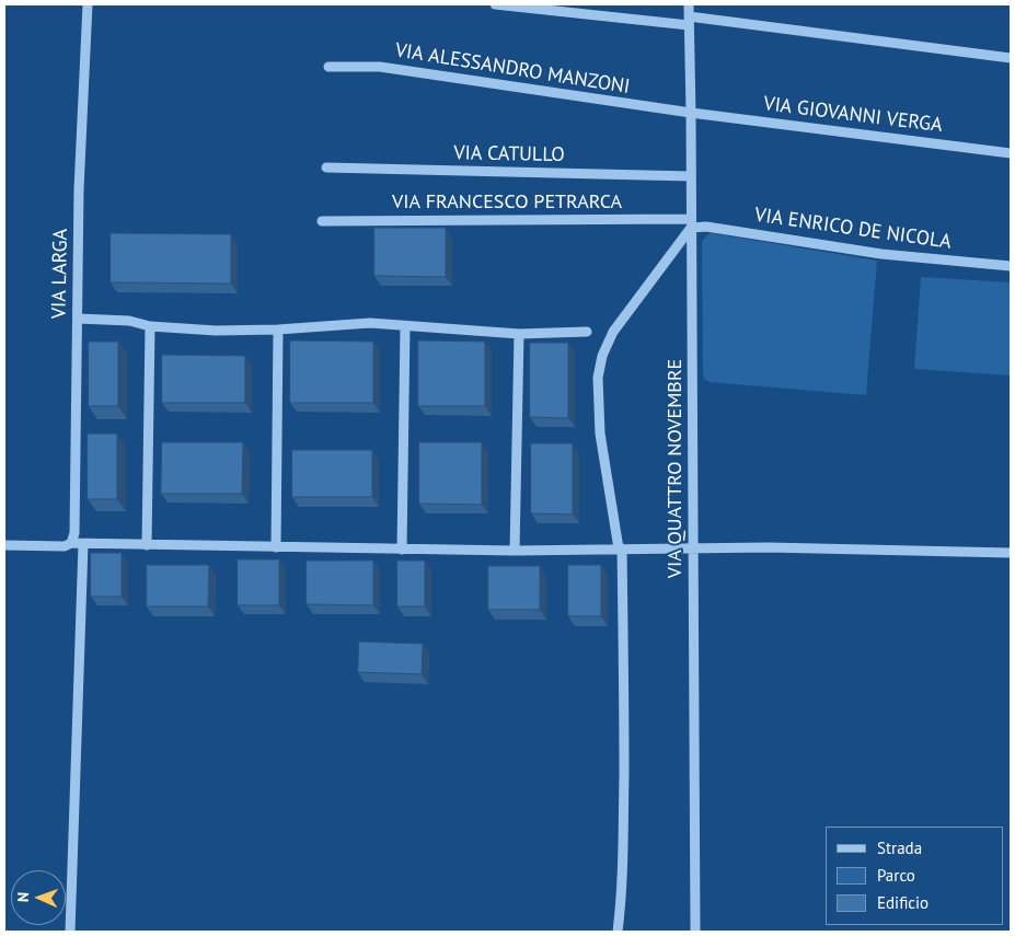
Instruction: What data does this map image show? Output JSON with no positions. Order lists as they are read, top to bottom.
{
  "streets": {
    "street": [
      "VIA ALESSANDRO MANZONI",
      "VIA GIOVANNI VERGA",
      "VIA CATULLO",
      "VIA FRANCESCO PETRARCA",
      "VIA ENRICO DE NICOLA",
      "VIA LARGA",
      "VIA QUATTRO NOVEMBRE"
    ]
  },
  "crossings": [
    ["VIA ALESSANDRO MANZONI", "VIA GIOVANNI VERGA"],
    ["VIA ALESSANDRO MANZONI", "VIA QUATTRO NOVEMBRE"],
    ["VIA GIOVANNI VERGA", "VIA QUATTRO NOVEMBRE"],
    ["VIA CATULLO", "VIA QUATTRO NOVEMBRE"],
    ["VIA FRANCESCO PETRARCA", "VIA ENRICO DE NICOLA"],
    ["VIA FRANCESCO PETRARCA", "VIA QUATTRO NOVEMBRE"],
    ["VIA ENRICO DE NICOLA", "VIA QUATTRO NOVEMBRE"]
  ],
  "legend": ["Strada", "Parco", "Edificio"],
  "north": "left"
}
